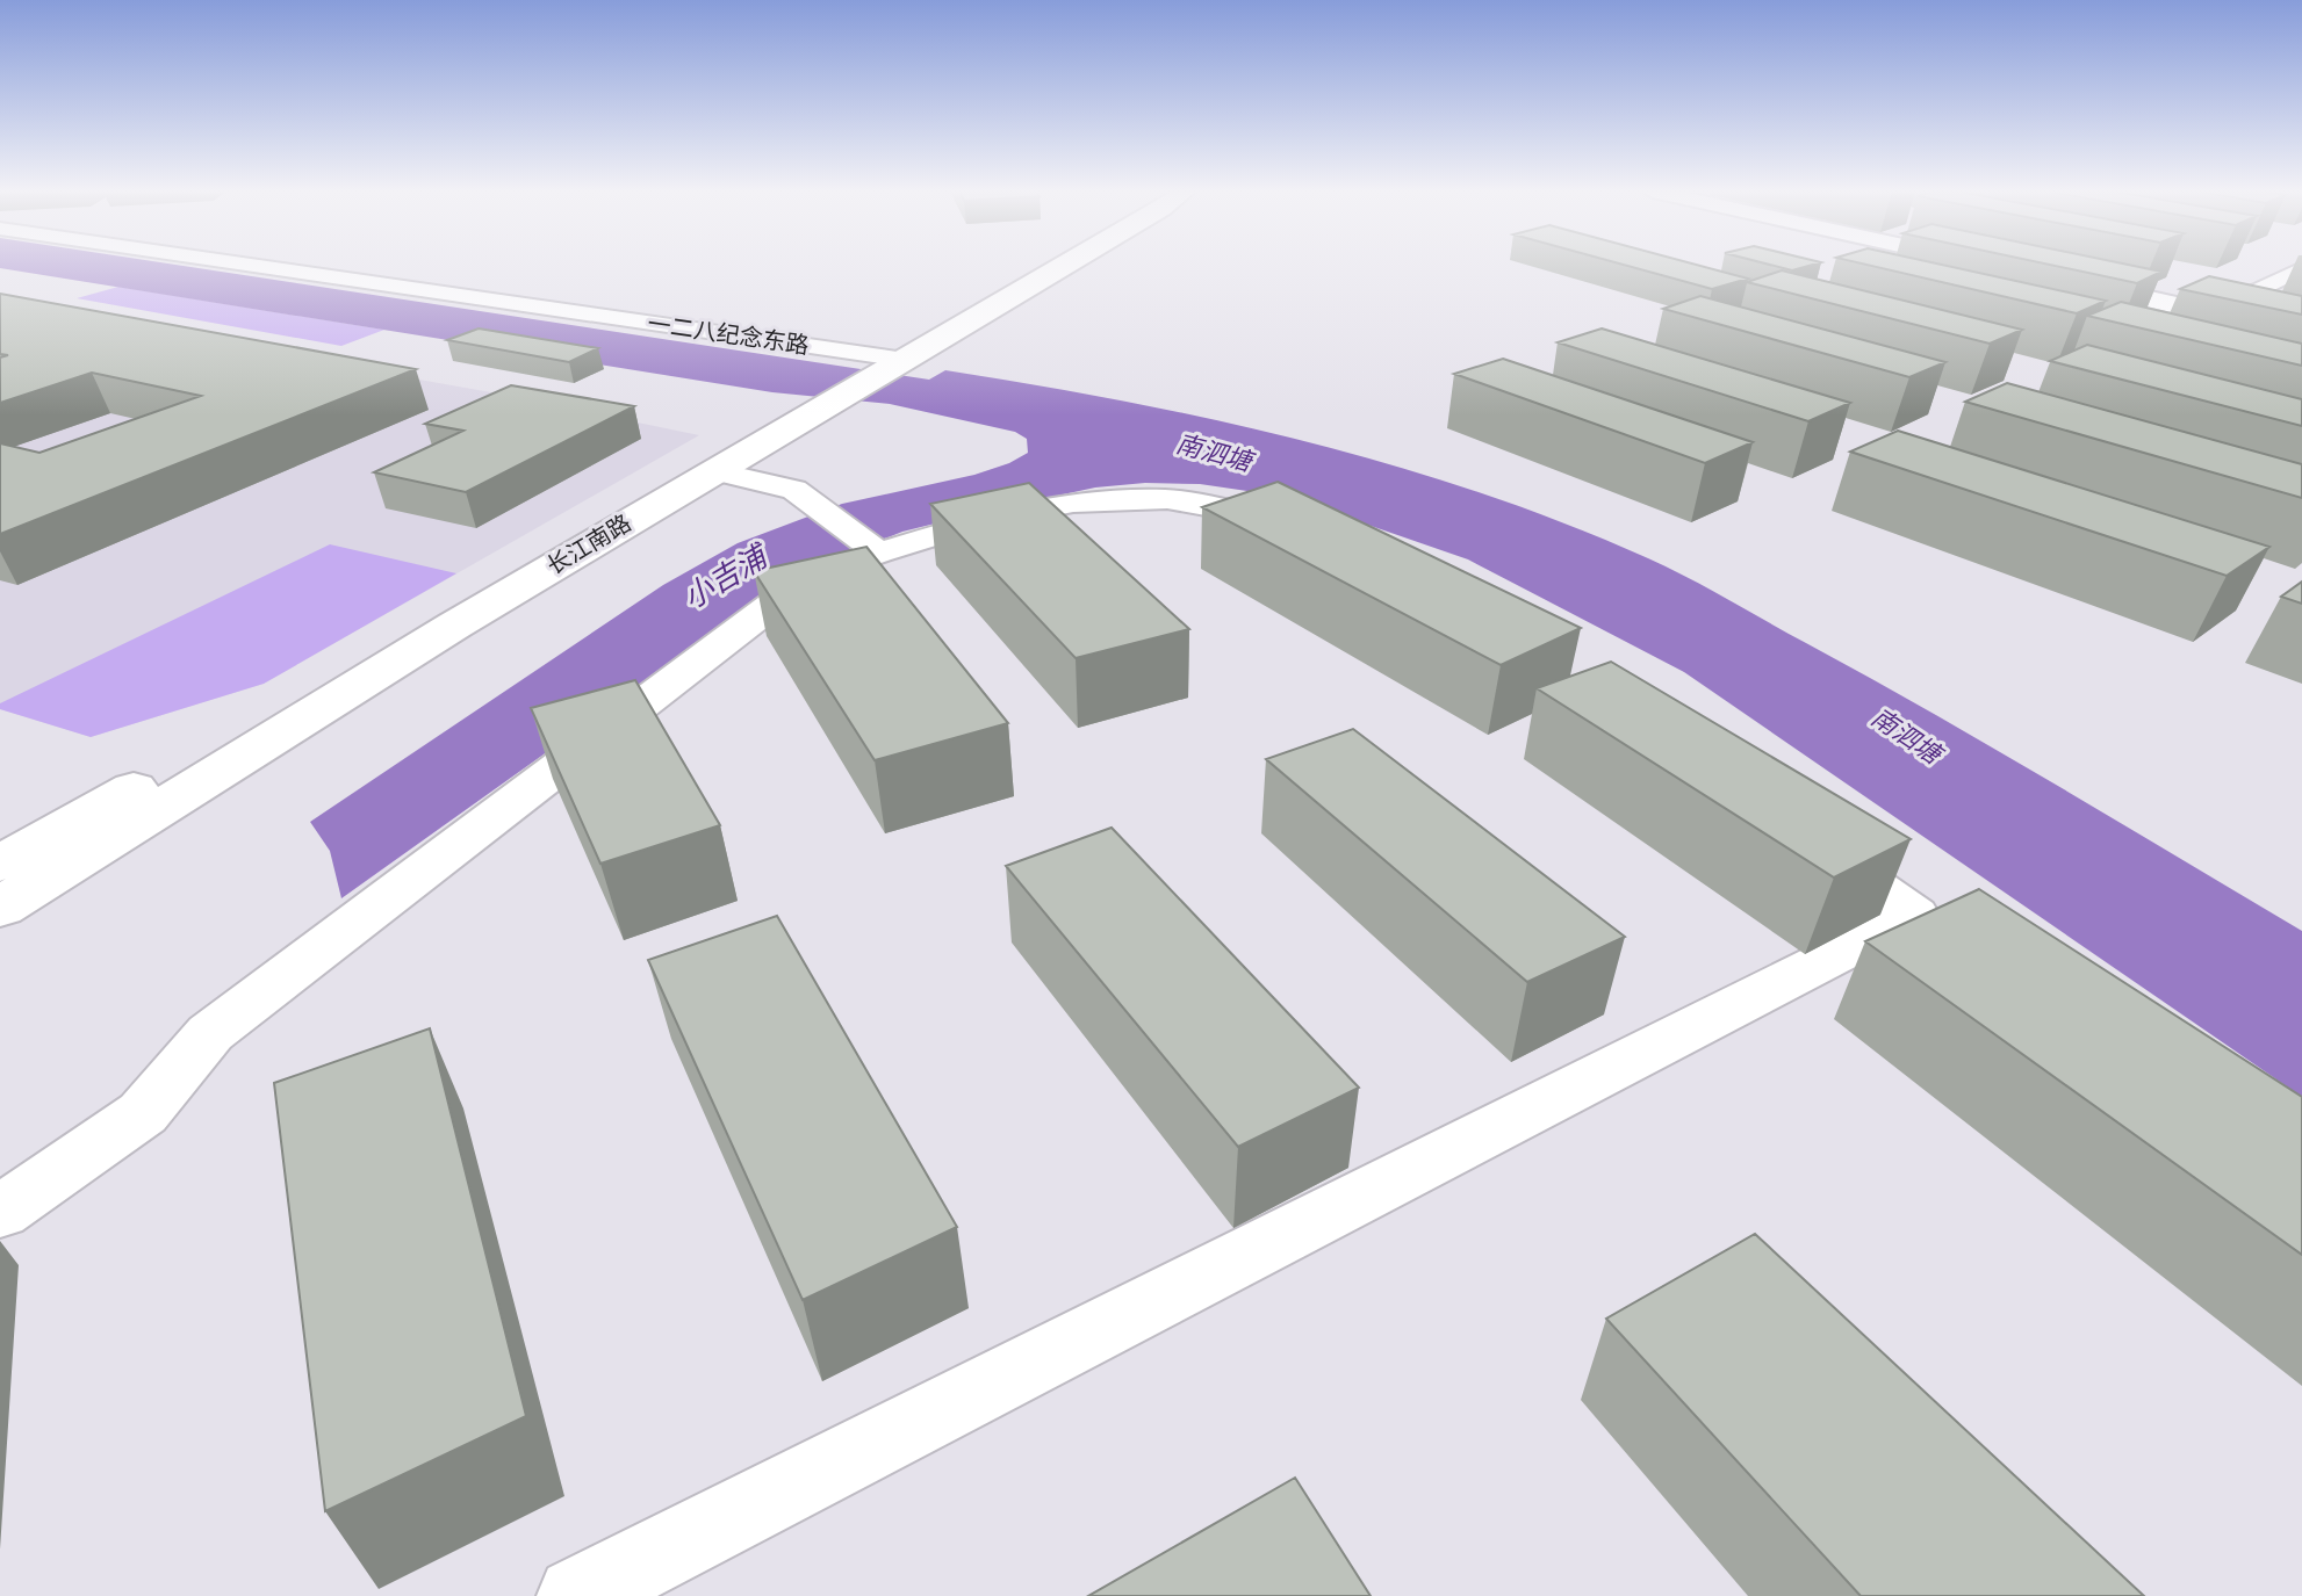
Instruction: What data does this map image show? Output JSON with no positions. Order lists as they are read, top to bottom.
{
  "streets": {
    "main road": ["长江南路"],
    "street": ["一二八纪念东路"]
  },
  "crossings": [
    ["一二八纪念东路", "长江南路"]
  ],
  "water": ["南泗塘", "小吉浦"]
}
